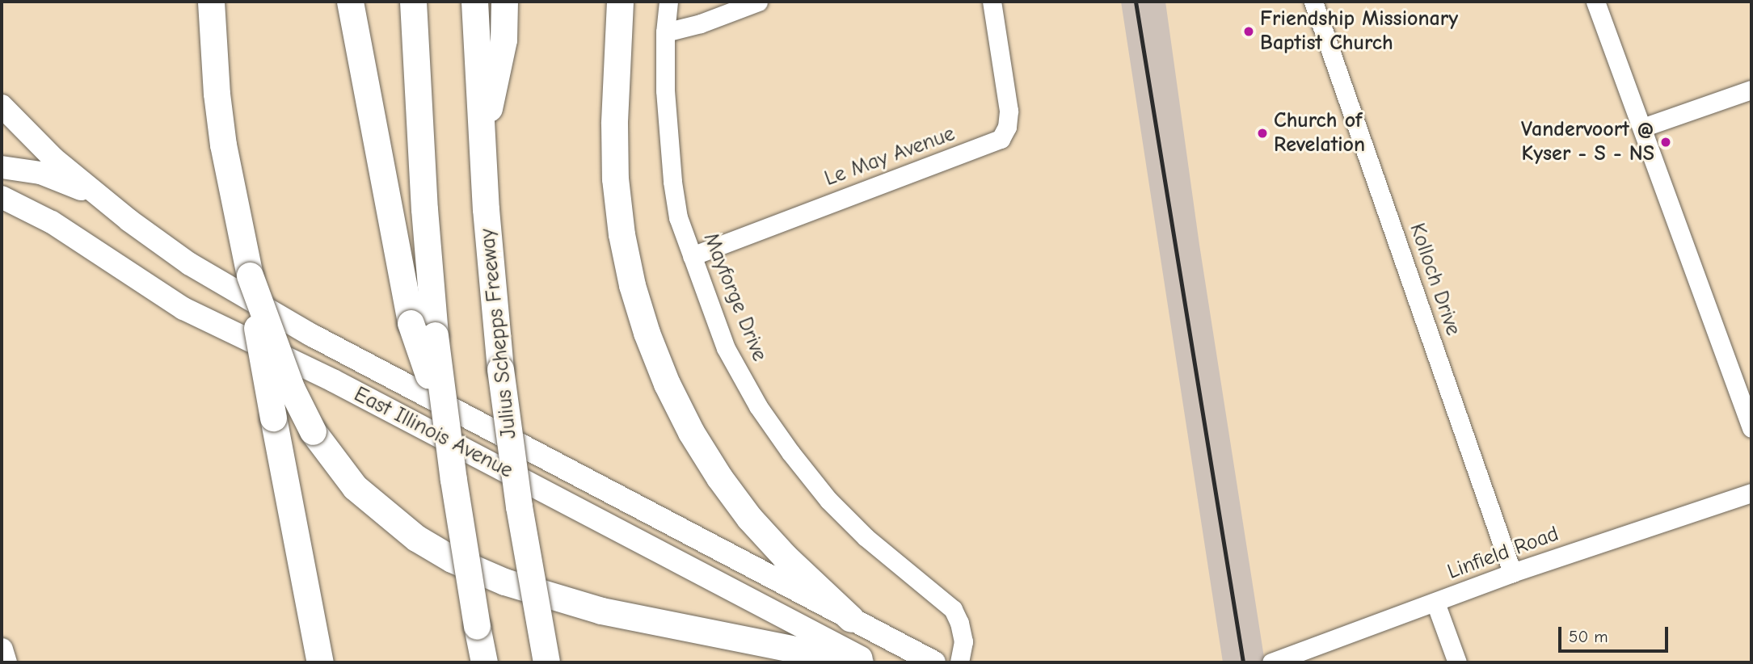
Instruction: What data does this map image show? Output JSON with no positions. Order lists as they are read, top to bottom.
{
  "streets": {
    "highway": ["Julius Schepps Freeway"],
    "main road": ["East Illinois Avenue"],
    "street": [
      "Le May Avenue",
      "Kolloch Drive",
      "Mayforge Drive",
      "Linfield Road"
    ]
  },
  "crossings": [
    ["Le May Avenue", "Mayforge Drive"],
    ["Kolloch Drive", "Linfield Road"]
  ],
  "places": ["Friendship Missionary Baptist Church", "Church of Revelation", "Vandervoort @ Kyser - S - NS"],
  "scale_bar": "50 m"
}
